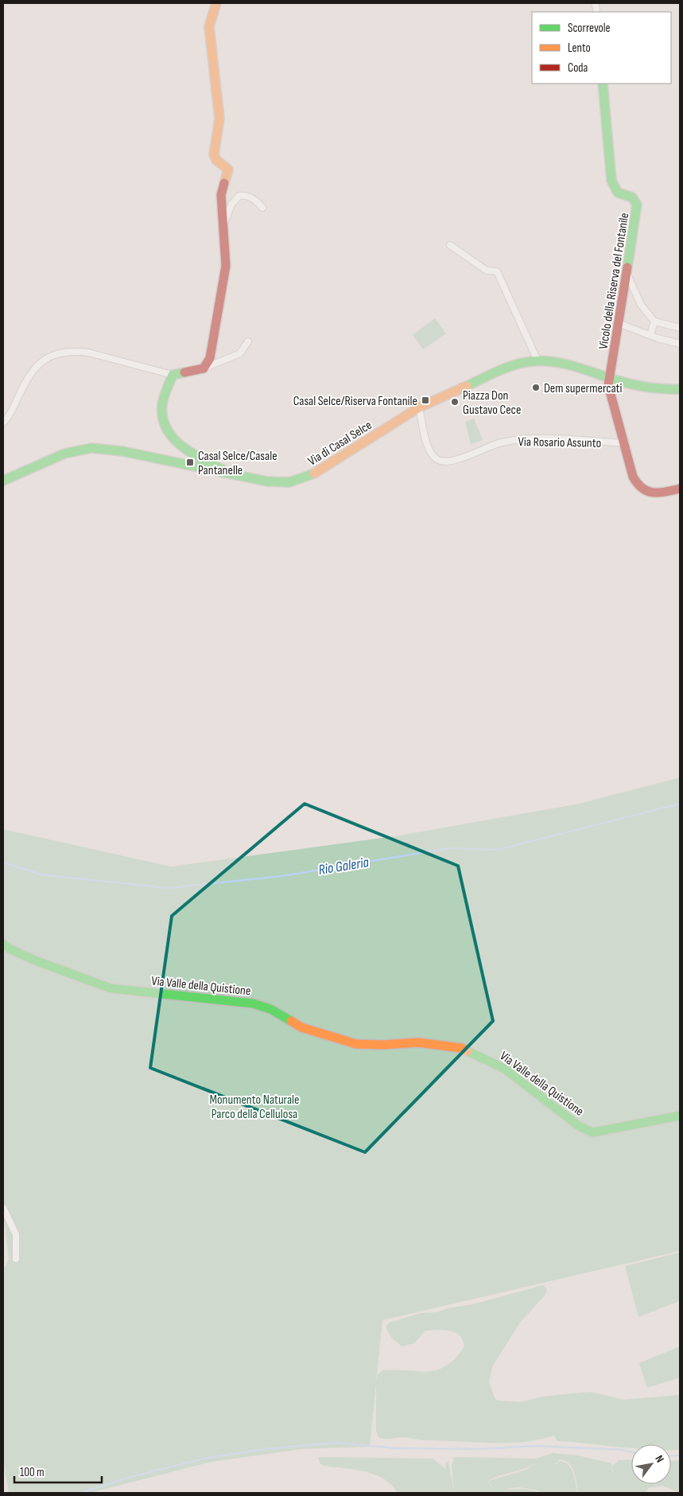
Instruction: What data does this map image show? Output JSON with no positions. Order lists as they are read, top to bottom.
{
  "streets": {
    "street": [
      "Vicolo della Riserva del Fontanile",
      "Via Rosario Assunto",
      "Via di Casal Selce",
      "Via Valle della Quistione"
    ]
  },
  "crossings": [
    ["Vicolo della Riserva del Fontanile", "Via Rosario Assunto"],
    ["Vicolo della Riserva del Fontanile", "Via di Casal Selce"],
    ["Via Rosario Assunto", "Via di Casal Selce"]
  ],
  "water": ["Rio Galeria"],
  "parks": ["Monumento Naturale Parco della Cellulosa"],
  "places": {
    "other": ["Dem supermercati", "Piazza Don Gustavo Cece"],
    "transit": ["Casal Selce/Riserva Fontanile", "Casal Selce/Casale Pantanelle"]
  },
  "legend": ["Scorrevole", "Lento", "Coda"],
  "scale_bar": "100 m",
  "north": "top right"
}
